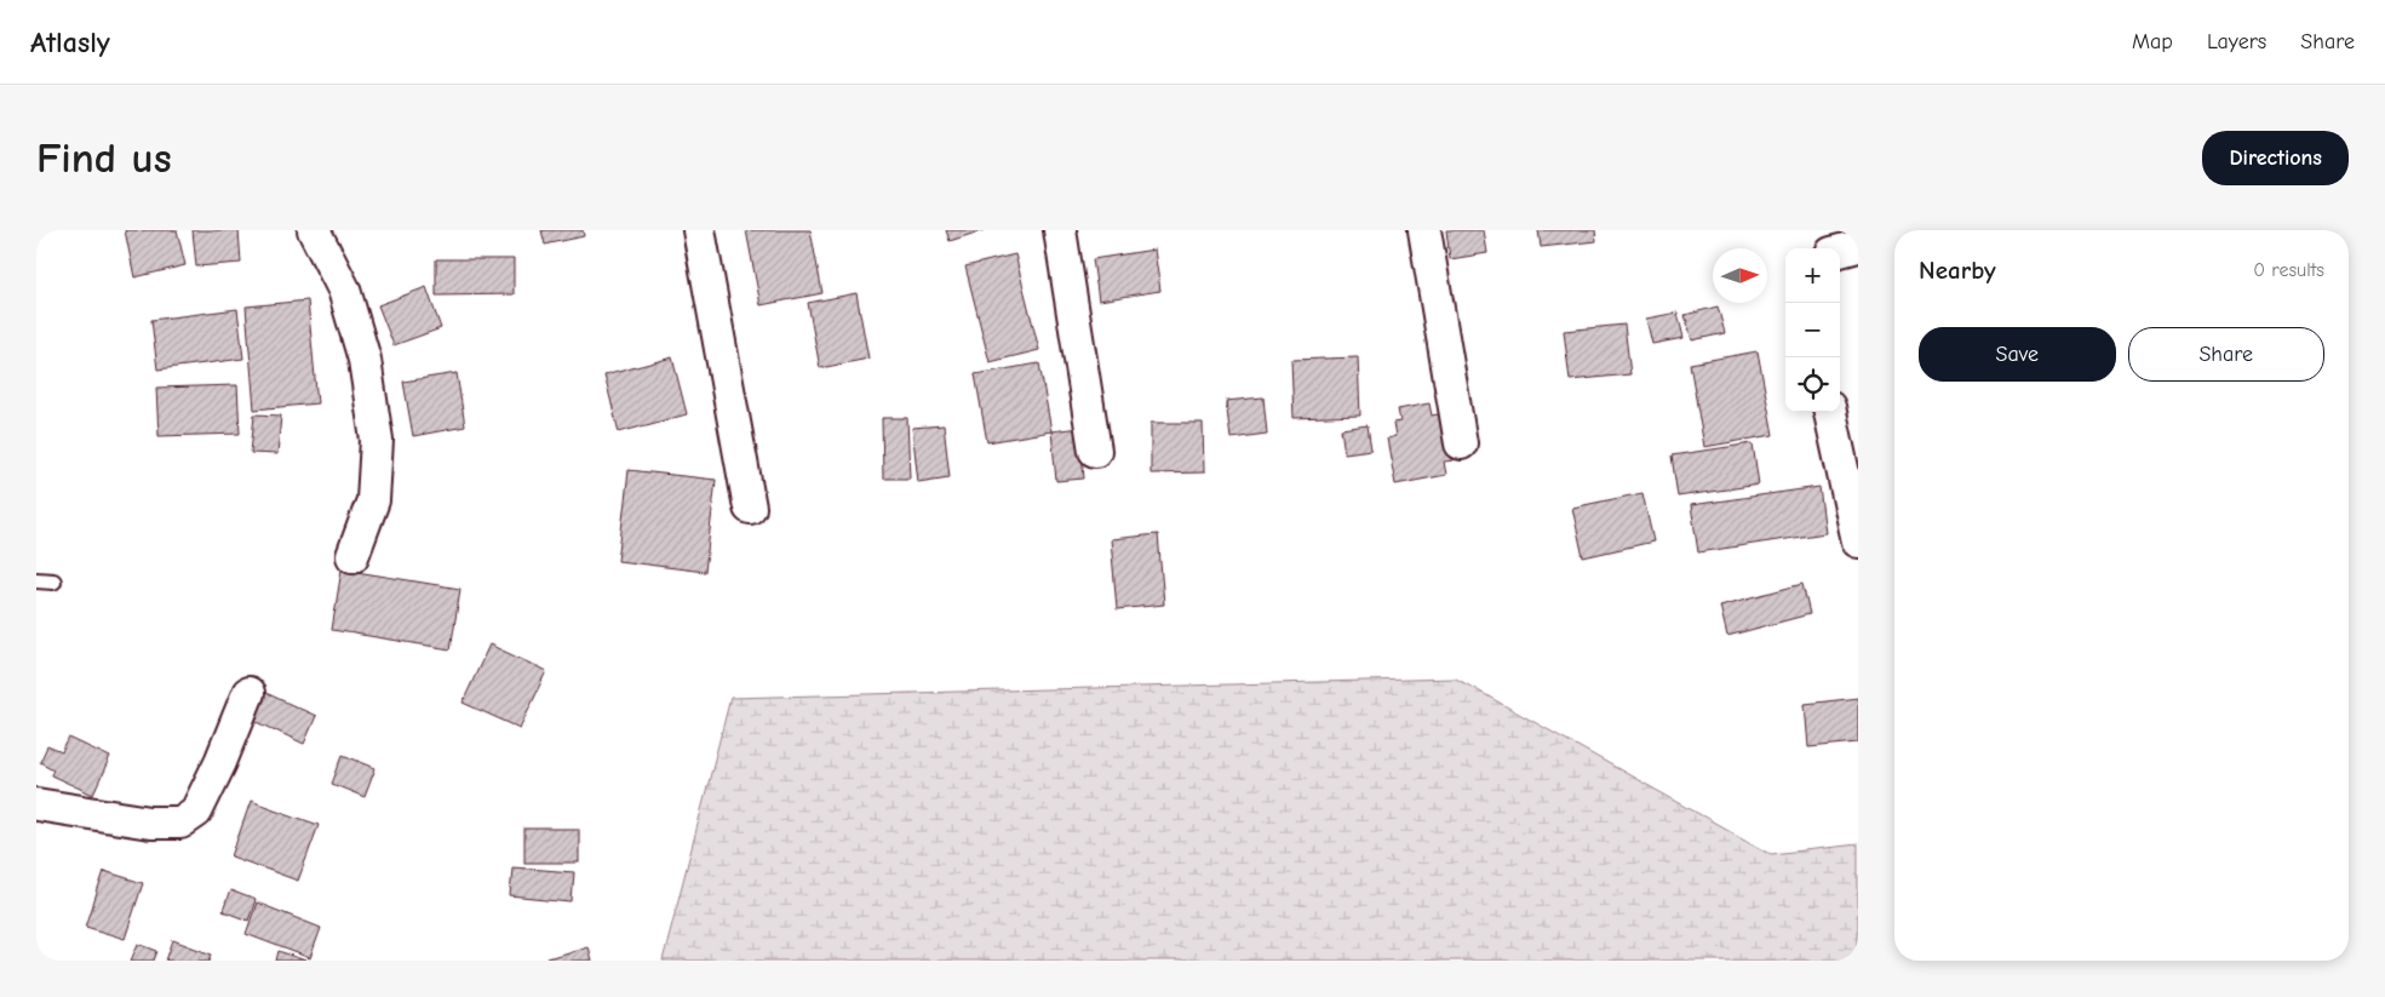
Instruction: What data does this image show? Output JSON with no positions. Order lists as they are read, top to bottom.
{
  "north": "right",
  "page": {
    "header": "Atlasly",
    "nav": ["Map", "Layers", "Share"],
    "buttons": [
      "Directions",
      ["Save", "Share"]
    ],
    "title": "Find us",
    "heading": ["Nearby", "0 results"],
    "map_buttons": ["+", "−"]
  }
}
